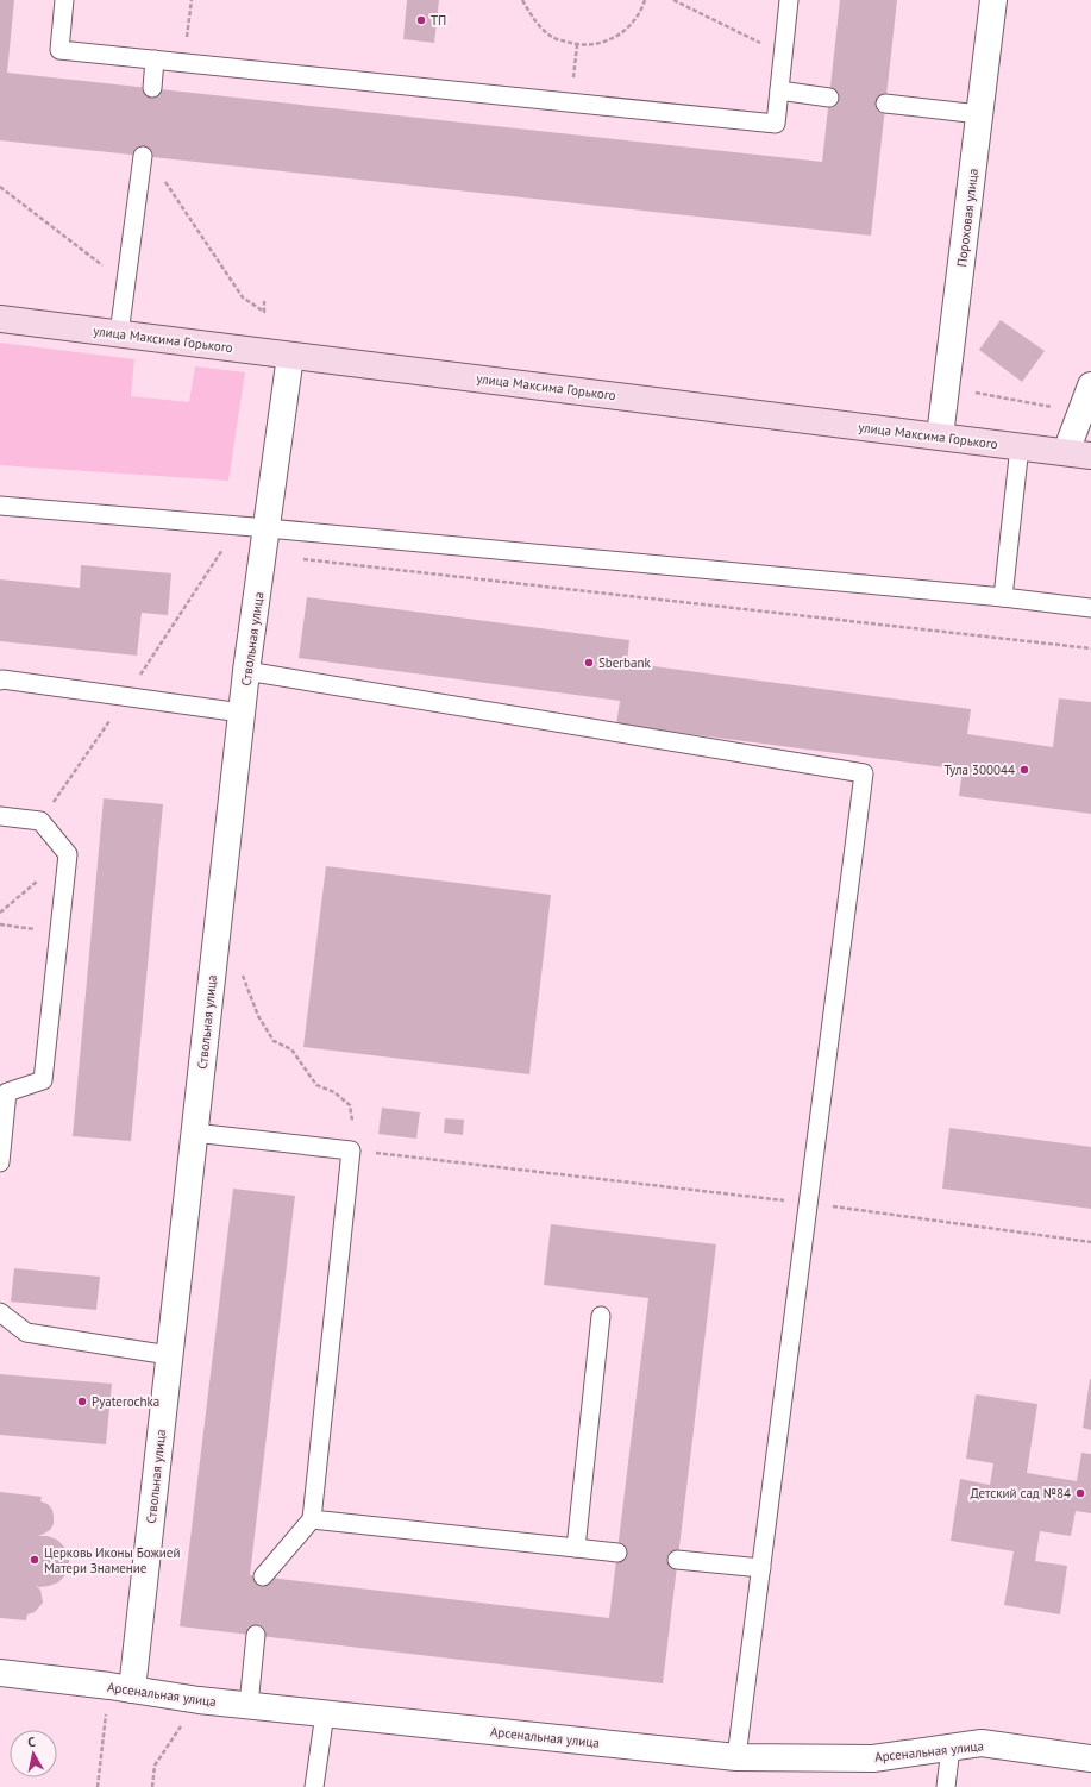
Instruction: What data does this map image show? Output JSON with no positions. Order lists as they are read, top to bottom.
{
  "streets": {
    "main road": ["улица Максима Горького"],
    "street": ["Пороховая улица", "Ствольная улица", "Арсенальная улица"]
  },
  "crossings": [
    ["Пороховая улица", "улица Максима Горького"],
    ["улица Максима Горького", "Ствольная улица"],
    ["Ствольная улица", "Арсенальная улица"]
  ],
  "places": [
    "ТП",
    "Sberbank",
    "Тула 300044",
    "Pyaterochka",
    "Детский сад №84",
    "Церковь Иконы Божией Матери Знамение"
  ],
  "north": "top"
}
